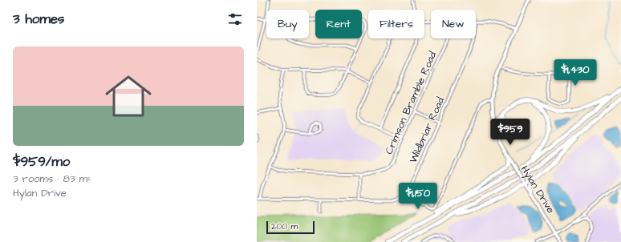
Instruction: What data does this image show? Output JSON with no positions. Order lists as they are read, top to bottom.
{
  "streets": {
    "main road": ["Hylan Drive"],
    "street": ["Crimson Bramble Road", "Wildbriar Road"]
  },
  "scale_bar": "200 m",
  "page": {
    "heading": "3 homes",
    "chip": [
      "Buy",
      "Rent",
      "Filters",
      "New"
    ],
    "list": [
      {
        "name": "$959/mo",
        "note": "3 rooms · 83 m² · Hylan Drive"
      }
    ],
    "price": ["$1,430", "$959", "$1,150"],
    "scale": "200 m"
  }
}
